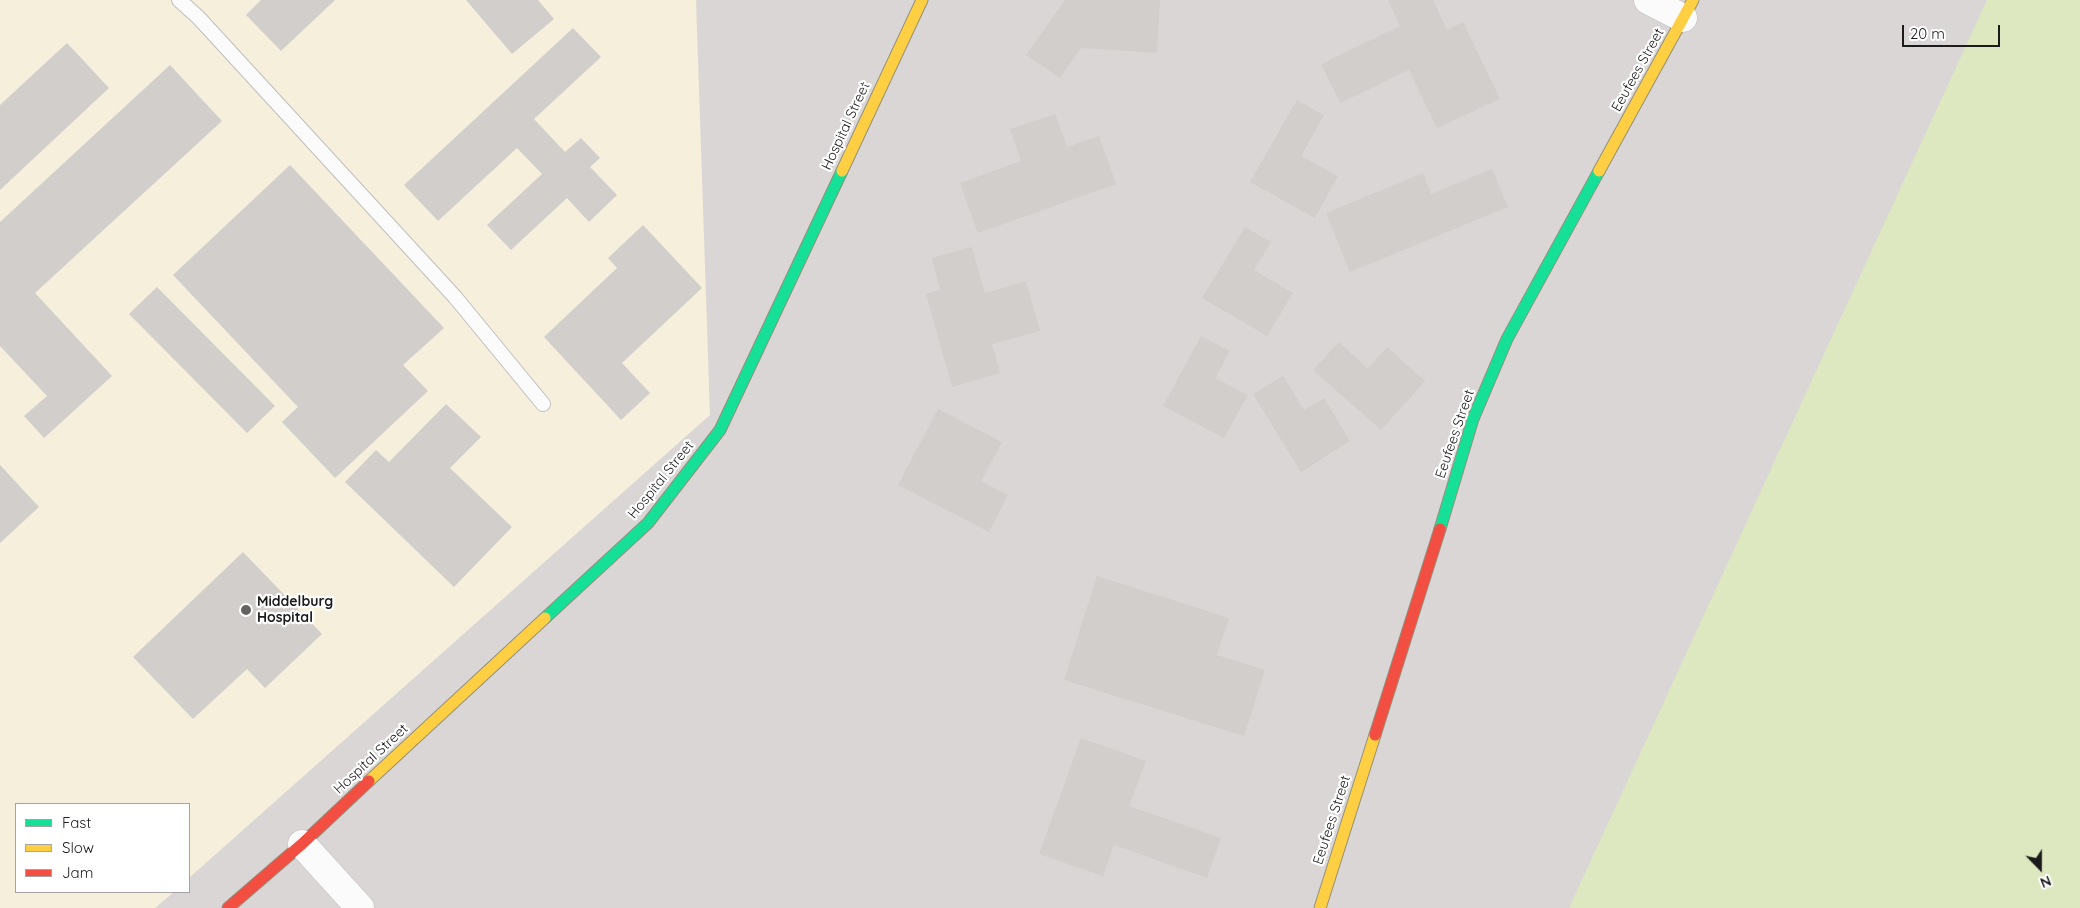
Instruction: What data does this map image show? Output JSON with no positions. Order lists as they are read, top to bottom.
{
  "streets": {
    "street": ["Eeufees Street", "Hospital Street"]
  },
  "places": ["Middelburg Hospital"],
  "legend": ["Fast", "Slow", "Jam"],
  "scale_bar": "20 m",
  "north": "bottom"
}
